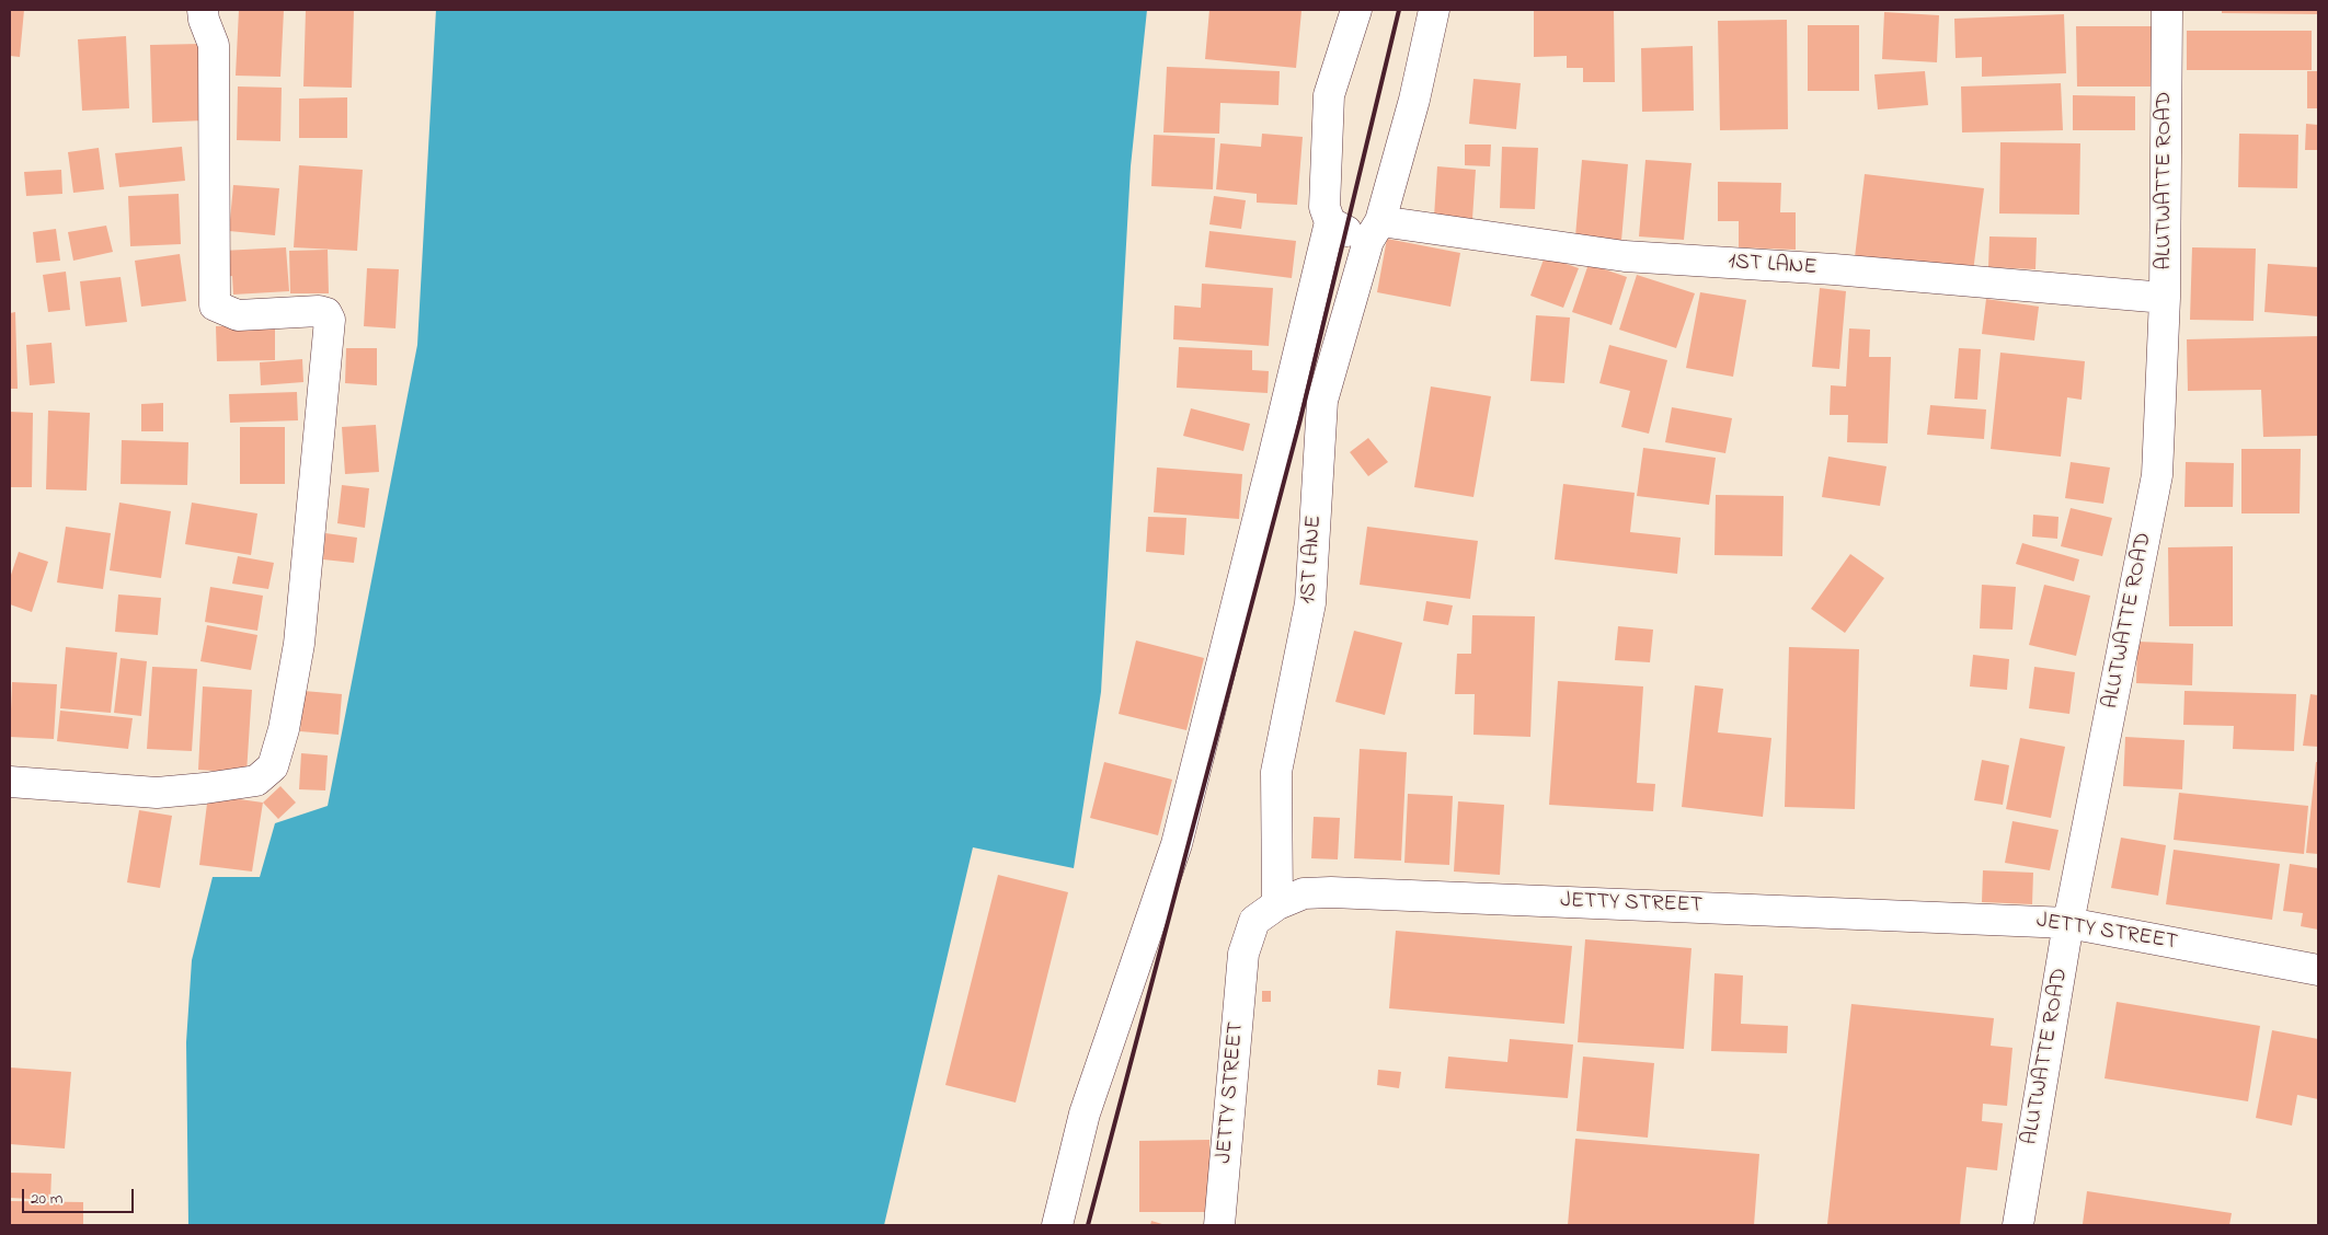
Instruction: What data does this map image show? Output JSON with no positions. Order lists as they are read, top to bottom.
{
  "streets": {
    "street": ["ALUTWATTE ROAD", "1ST LANE", "JETTY STREET"]
  },
  "crossings": [
    ["ALUTWATTE ROAD", "1ST LANE"],
    ["ALUTWATTE ROAD", "JETTY STREET"],
    ["1ST LANE", "JETTY STREET"]
  ],
  "scale_bar": "20 m"
}
